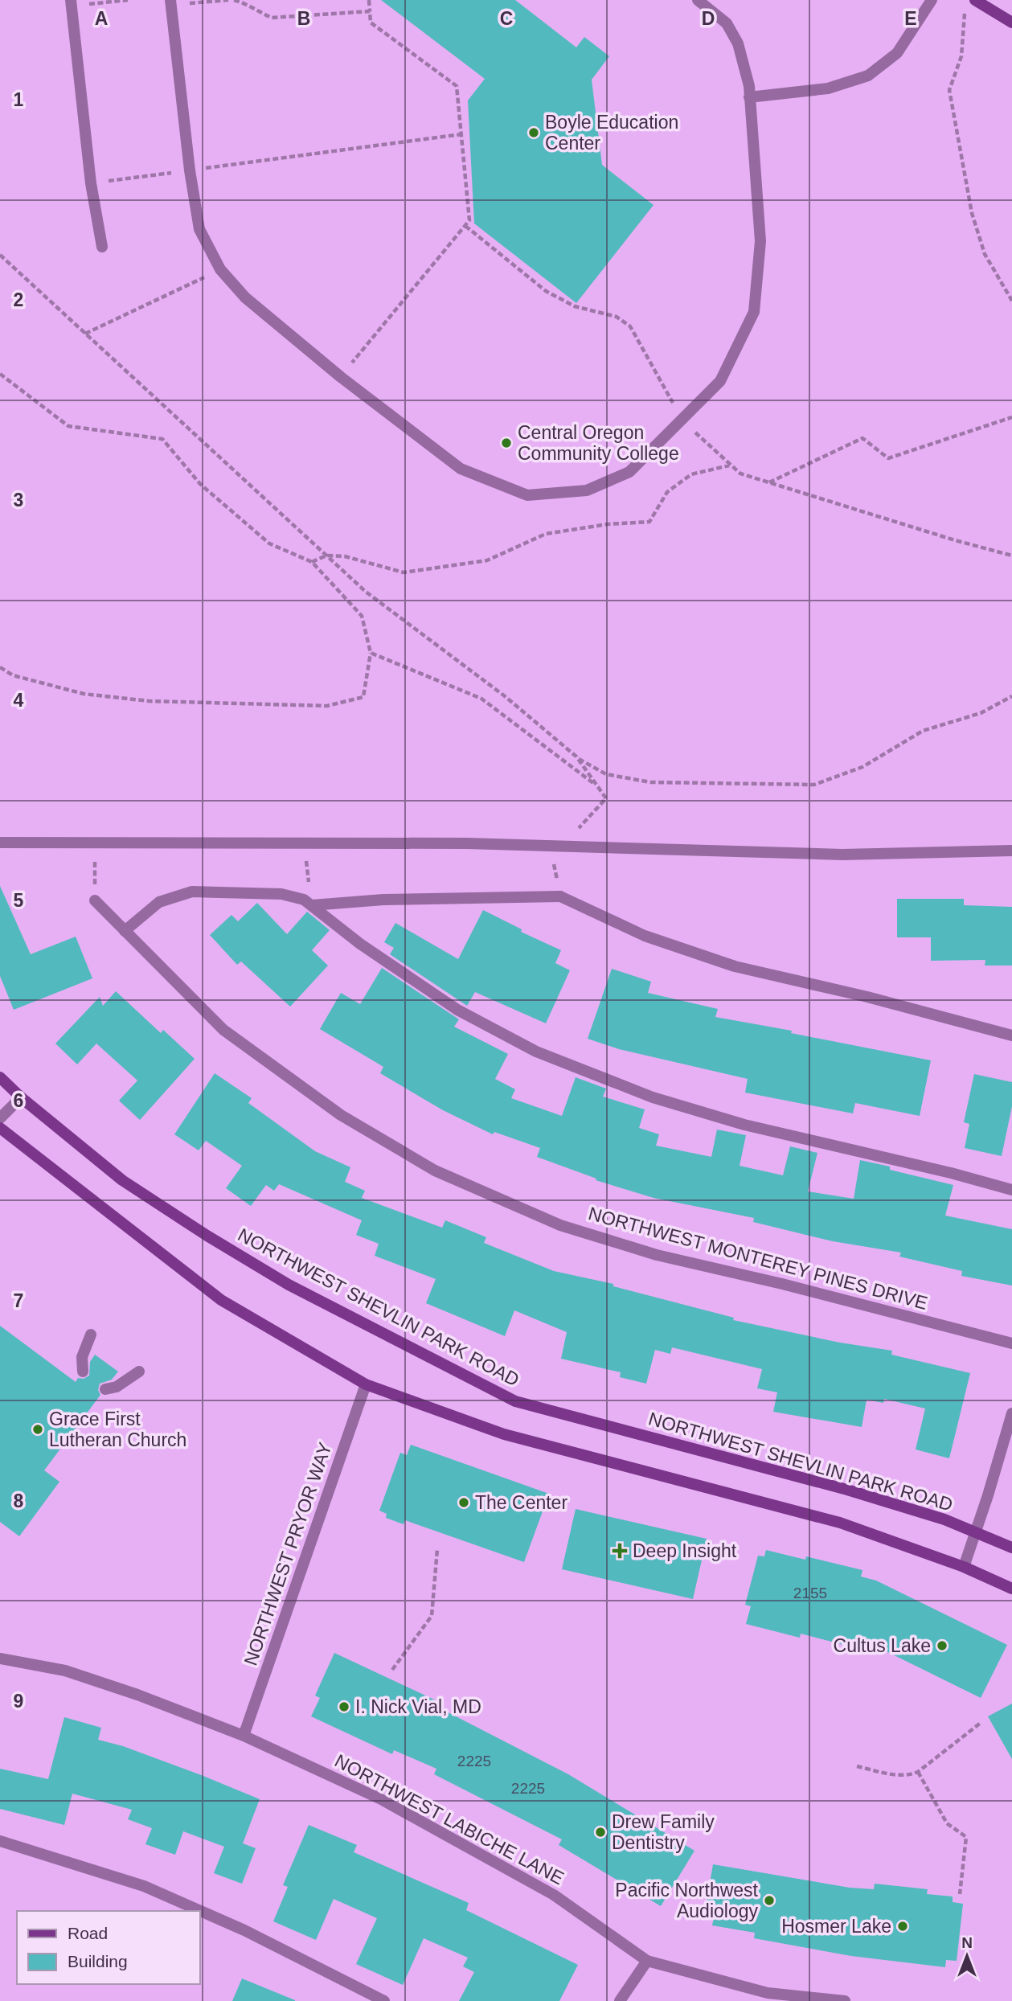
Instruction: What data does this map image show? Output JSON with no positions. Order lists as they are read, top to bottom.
{
  "streets": {
    "main road": ["NORTHWEST SHEVLIN PARK ROAD"],
    "street": ["NORTHWEST MONTEREY PINES DRIVE", "NORTHWEST PRYOR WAY", "NORTHWEST LABICHE LANE"]
  },
  "crossings": [
    ["NORTHWEST PRYOR WAY", "NORTHWEST LABICHE LANE"]
  ],
  "places": {
    "other": [
      "Boyle Education Center",
      "Central Oregon Community College",
      "Grace First Lutheran Church",
      "The Center",
      "Cultus Lake",
      "I. Nick Vial, MD",
      "Drew Family Dentistry",
      "Pacific Northwest Audiology",
      "Hosmer Lake"
    ],
    "health": ["Deep Insight"]
  },
  "house_numbers": ["2155", "2225", "2225"],
  "legend": ["Road", "Building"],
  "north": "top",
  "grid": {
    "columns": [
      "A",
      "B",
      "C",
      "D",
      "E"
    ],
    "rows": [
      "1",
      "2",
      "3",
      "4",
      "5",
      "6",
      "7",
      "8",
      "9"
    ]
  }
}
